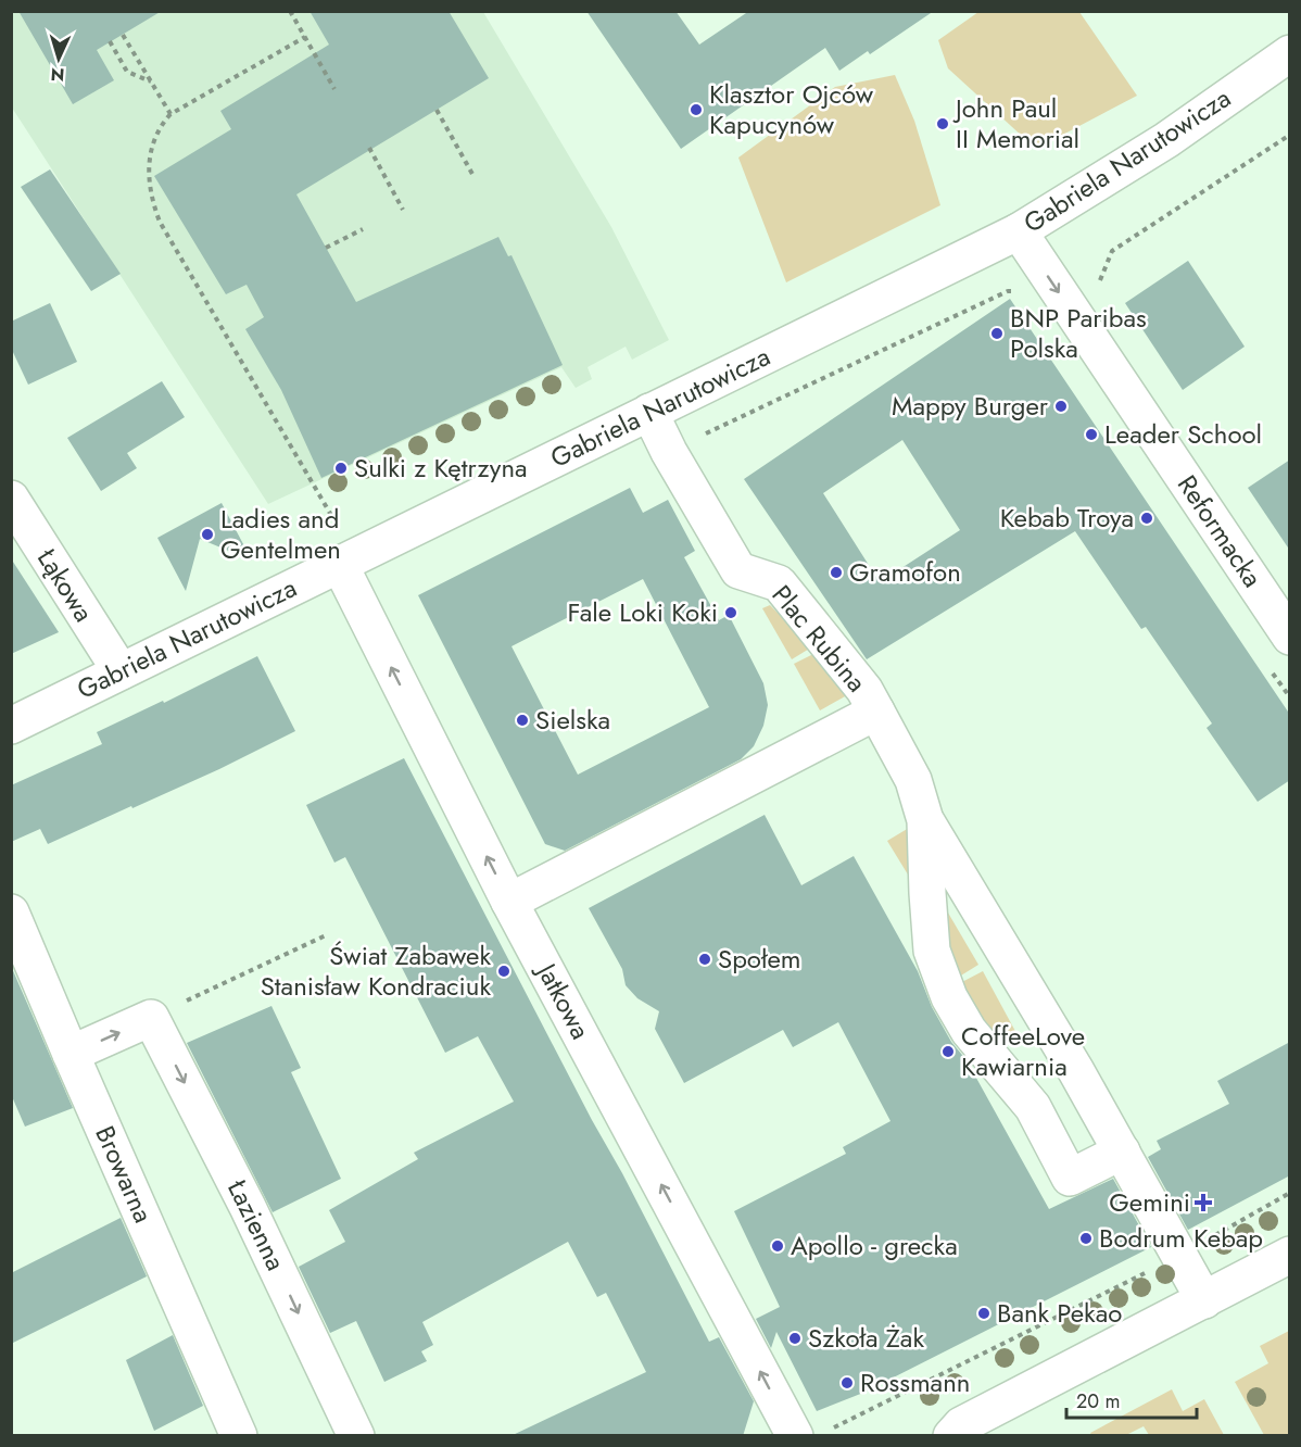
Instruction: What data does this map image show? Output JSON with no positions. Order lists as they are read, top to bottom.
{
  "streets": {
    "street": [
      "Gabriela Narutowicza",
      "Reformacka",
      "Łąkowa",
      "Plac Rubina",
      "Jatkowa",
      "Browarna",
      "Łazienna"
    ]
  },
  "crossings": [
    ["Gabriela Narutowicza", "Reformacka"],
    ["Gabriela Narutowicza", "Łąkowa"],
    ["Gabriela Narutowicza", "Plac Rubina"],
    ["Gabriela Narutowicza", "Jatkowa"]
  ],
  "one_way": ["Jatkowa", "Łazienna"],
  "places": {
    "other": [
      "Klasztor Ojców Kapucynów",
      "John Paul II Memorial",
      "BNP Paribas Polska",
      "Mappy Burger",
      "Leader School",
      "Sulki z Kętrzyna",
      "Kebab Troya",
      "Ladies and Gentelmen",
      "Gramofon",
      "Fale Loki Koki",
      "Sielska",
      "Społem",
      "Świat Zabawek Stanisław Kondraciuk",
      "CoffeeLove Kawiarnia",
      "Bodrum Kebap",
      "Apollo - grecka",
      "Bank Pekao",
      "Szkoła Żak",
      "Rossmann"
    ],
    "health": ["Gemini"]
  },
  "scale_bar": "20 m",
  "north": "bottom"
}
